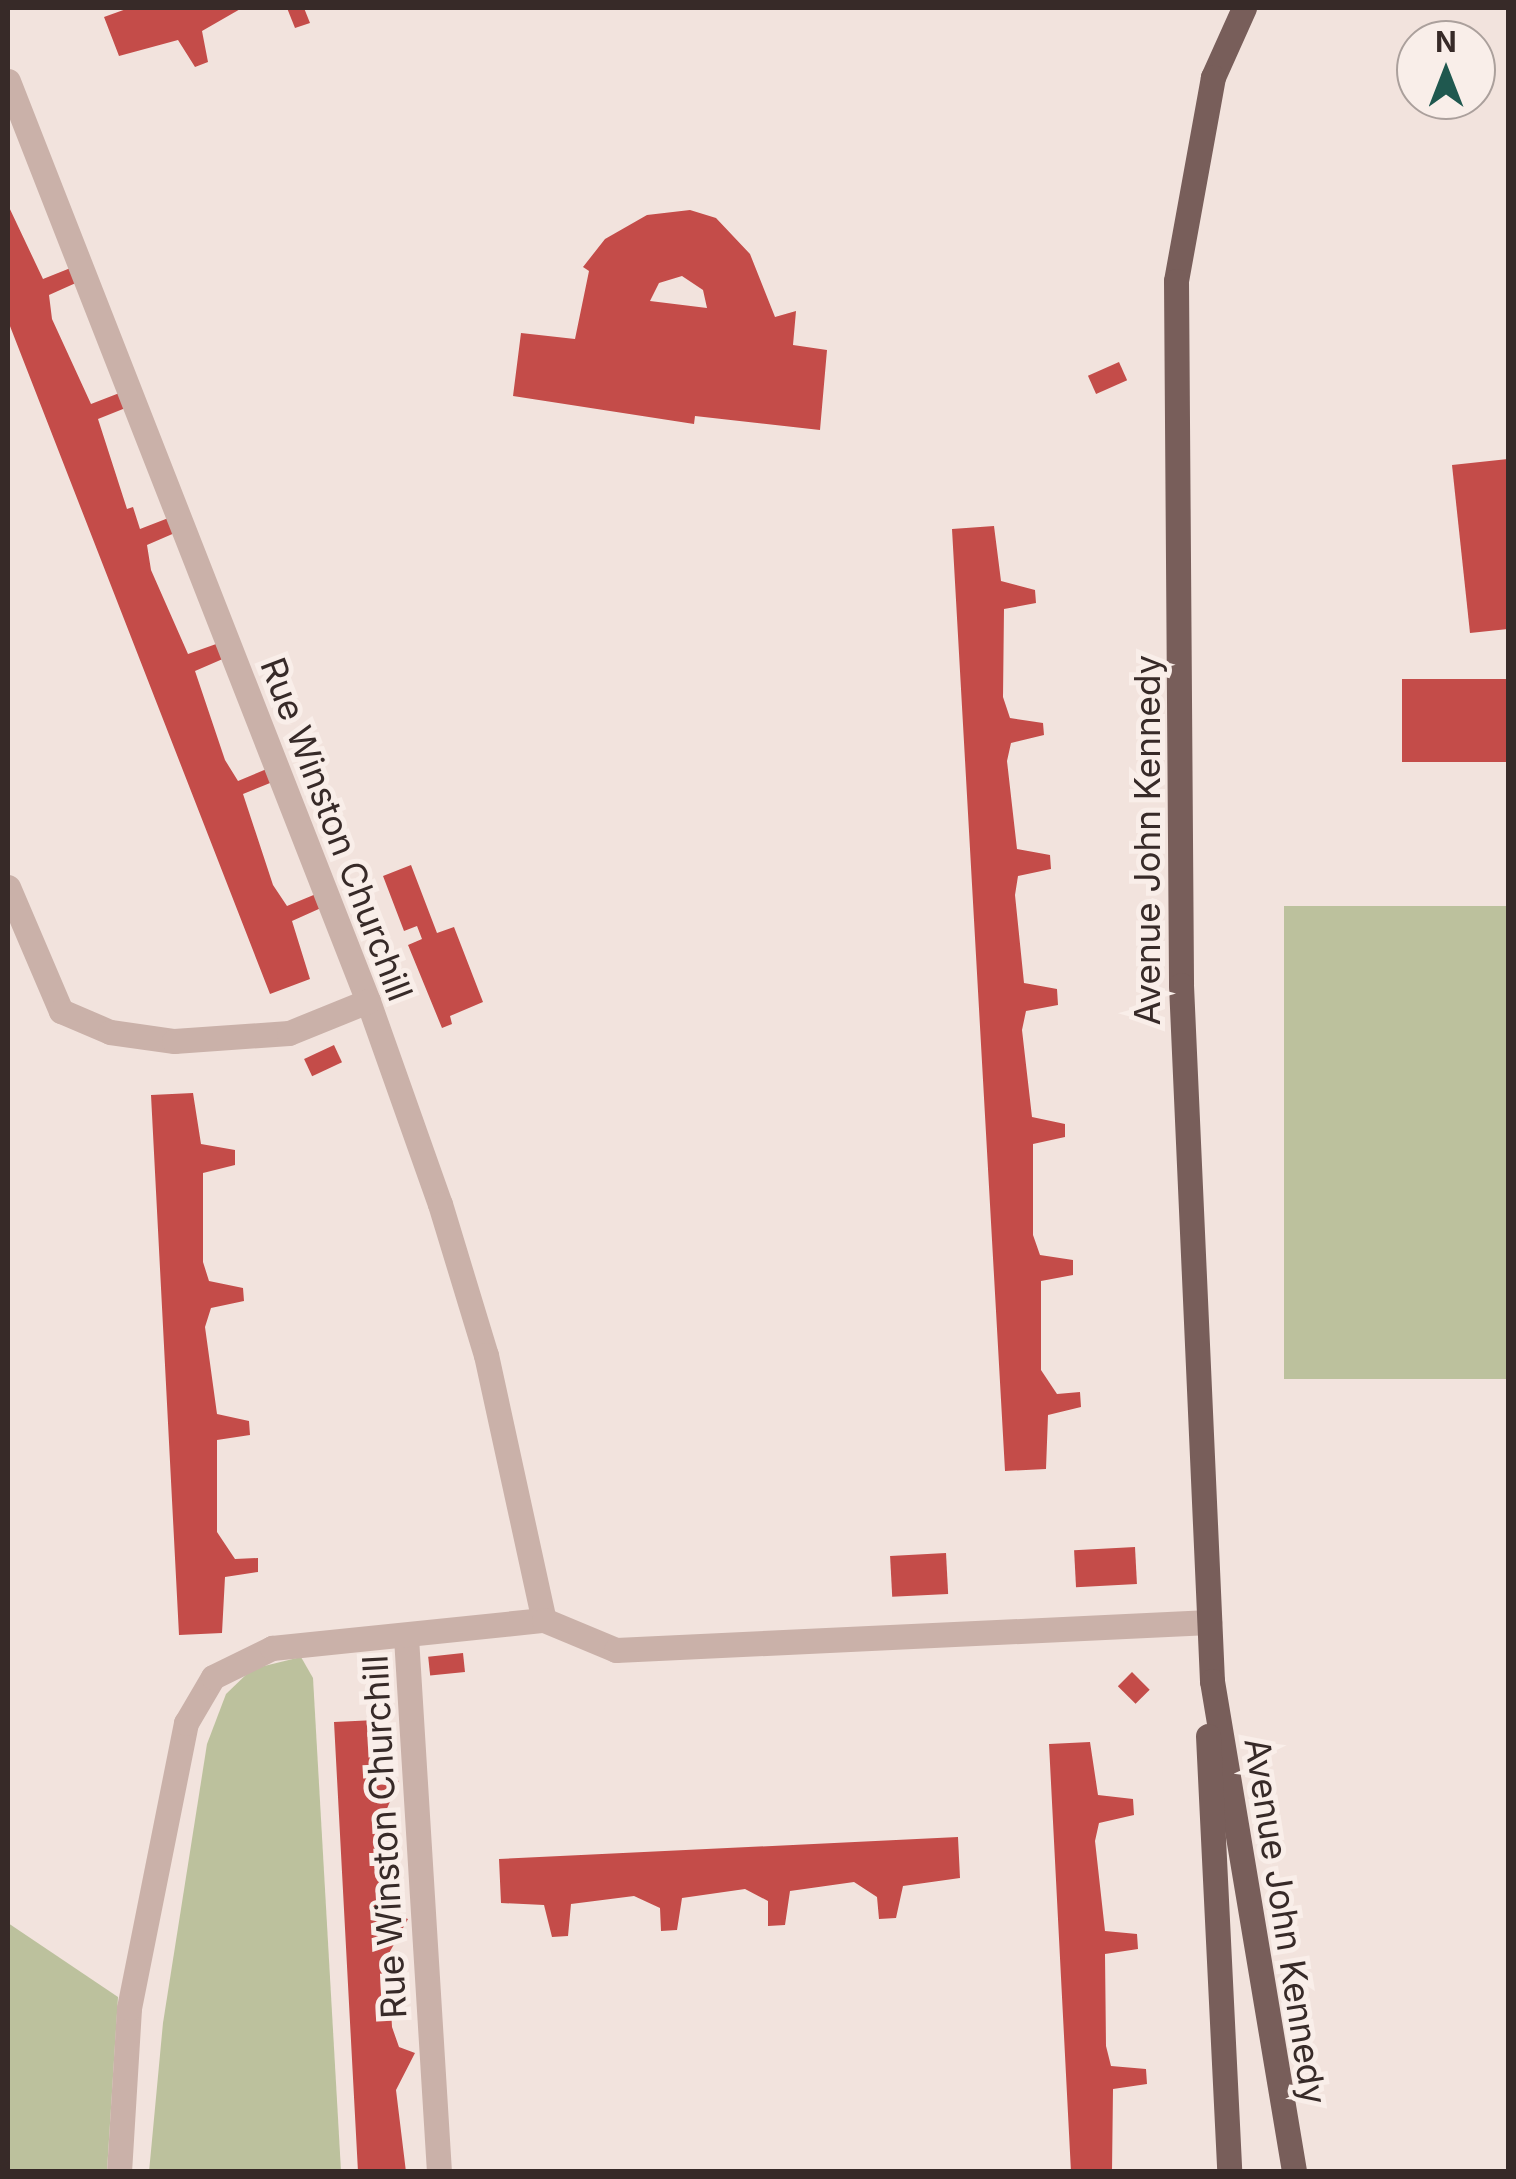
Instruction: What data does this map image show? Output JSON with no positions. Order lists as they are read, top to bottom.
{
  "streets": {
    "main road": ["Avenue John Kennedy"],
    "street": ["Rue Winston Churchill"]
  },
  "crossings": [
    ["Rue Winston Churchill", "Avenue John Kennedy"]
  ],
  "north": "top"
}
